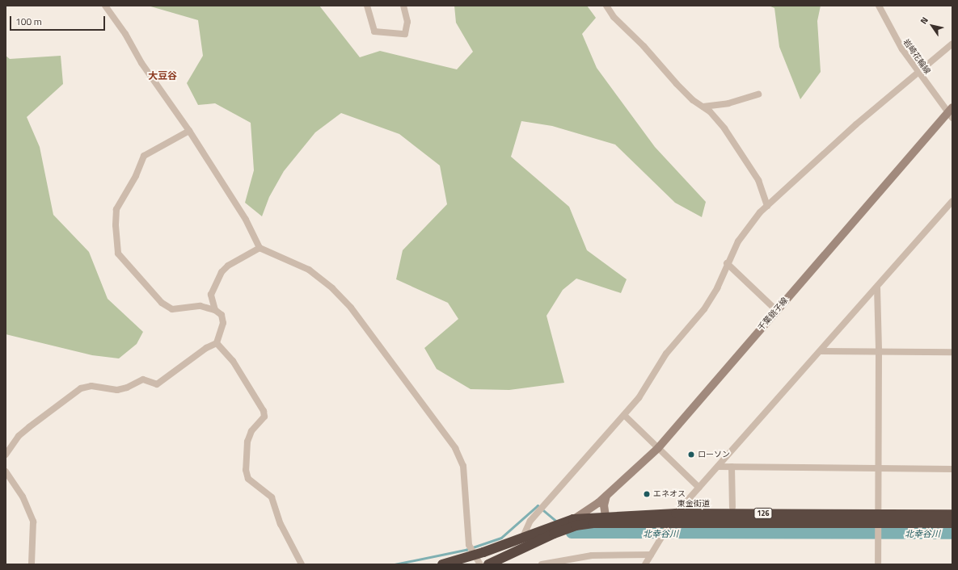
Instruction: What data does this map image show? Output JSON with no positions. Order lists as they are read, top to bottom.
{
  "streets": {
    "highway": ["東金街道", "126"],
    "street": ["岩崎花輪線", "千葉銚子線"]
  },
  "crossings": [
    ["岩崎花輪線", "千葉銚子線"],
    ["千葉銚子線", "東金街道"]
  ],
  "districts": ["大豆谷"],
  "water": ["北幸谷川"],
  "places": ["ローソン", "エネオス"],
  "scale_bar": "100 m",
  "north": "top left"
}
